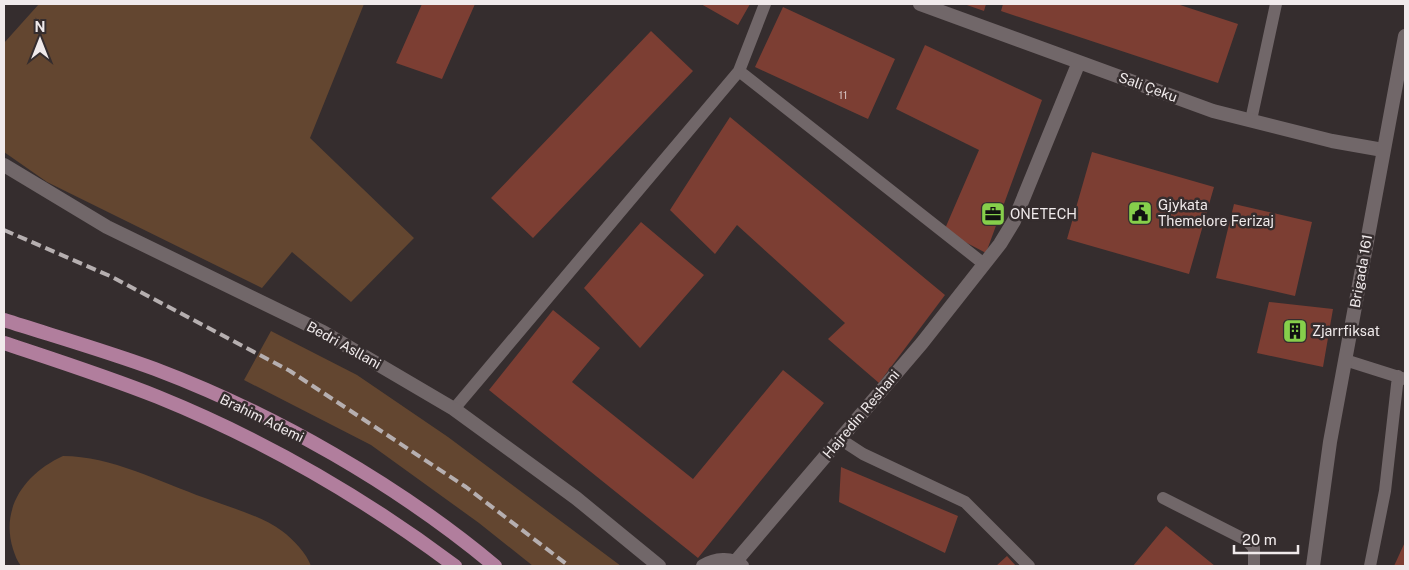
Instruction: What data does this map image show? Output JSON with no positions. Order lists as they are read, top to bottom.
{
  "streets": {
    "main road": ["Brahim Ademi"],
    "street": [
      "Sali Çeku",
      "Brigada 161",
      "Bedri Asllani",
      "Hajredin Reshani"
    ]
  },
  "crossings": [
    ["Sali Çeku", "Brigada 161"],
    ["Sali Çeku", "Hajredin Reshani"]
  ],
  "places": {
    "public building": ["Gjykata Themelore Ferizaj"],
    "office": ["ONETECH"],
    "building": ["Zjarrfiksat"]
  },
  "house_numbers": ["11"],
  "scale_bar": "20 m",
  "north": "top"
}
